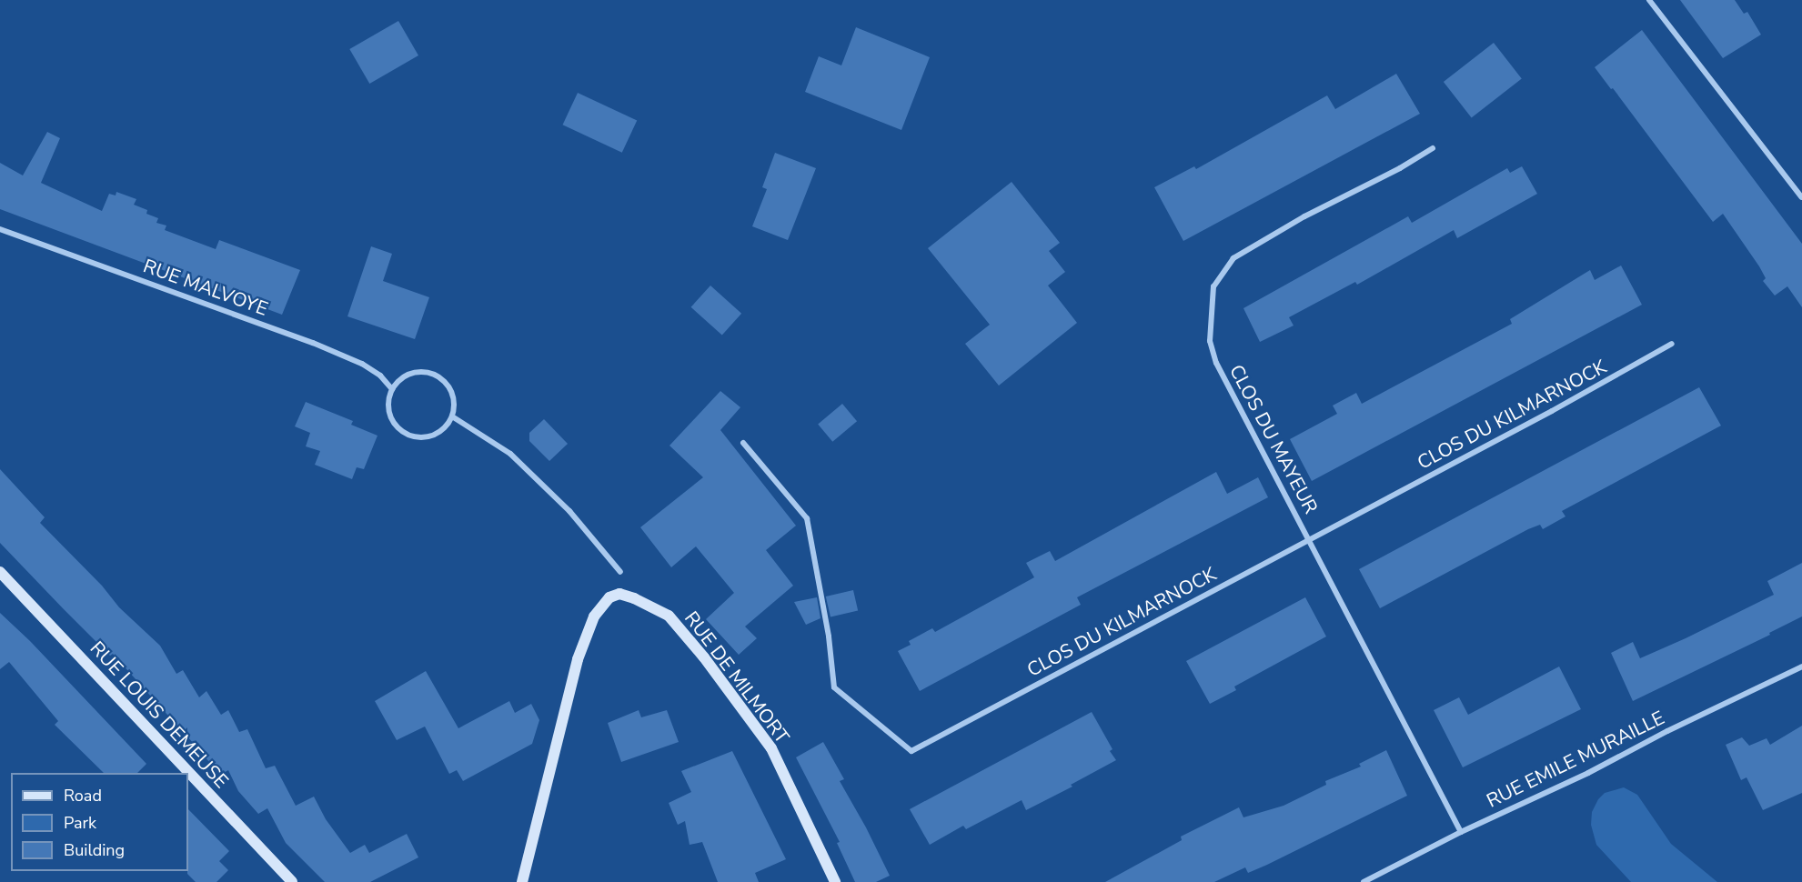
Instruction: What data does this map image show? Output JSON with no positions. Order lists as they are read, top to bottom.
{
  "streets": {
    "street": [
      "RUE MALVOYE",
      "CLOS DU KILMARNOCK",
      "CLOS DU MAYEUR",
      "RUE DE MILMORT",
      "RUE LOUIS DEMEUSE",
      "RUE EMILE MURAILLE"
    ]
  },
  "crossings": [
    ["CLOS DU KILMARNOCK", "CLOS DU MAYEUR"],
    ["CLOS DU MAYEUR", "RUE EMILE MURAILLE"]
  ],
  "legend": ["Road", "Park", "Building"]
}
